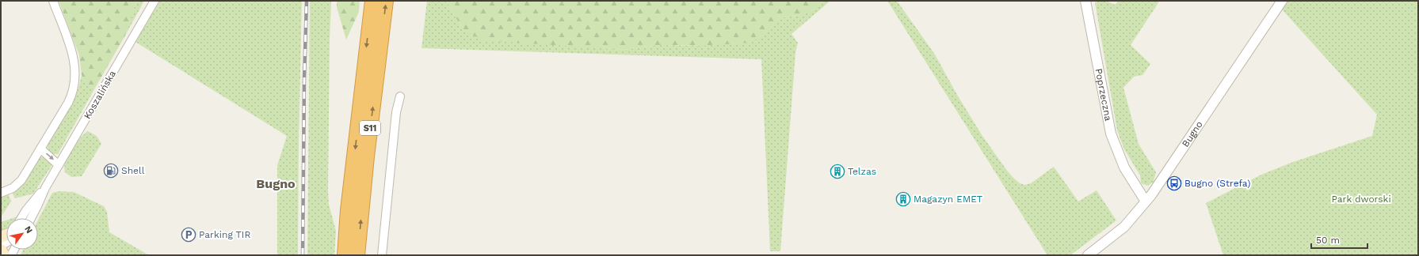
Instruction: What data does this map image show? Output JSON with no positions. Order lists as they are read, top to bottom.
{
  "streets": {
    "highway": ["S11"],
    "street": ["Koszalińska", "Poprzeczna", "Bugno"]
  },
  "crossings": [
    ["Poprzeczna", "Bugno"]
  ],
  "districts": ["Bugno"],
  "parks": ["Park dworski"],
  "places": {
    "fuel station": ["Shell"],
    "building": ["Telzas", "Magazyn EMET"],
    "bus stop": ["Bugno (Strefa)"],
    "parking": ["Parking TIR"]
  },
  "scale_bar": "50 m",
  "north": "top right"
}
